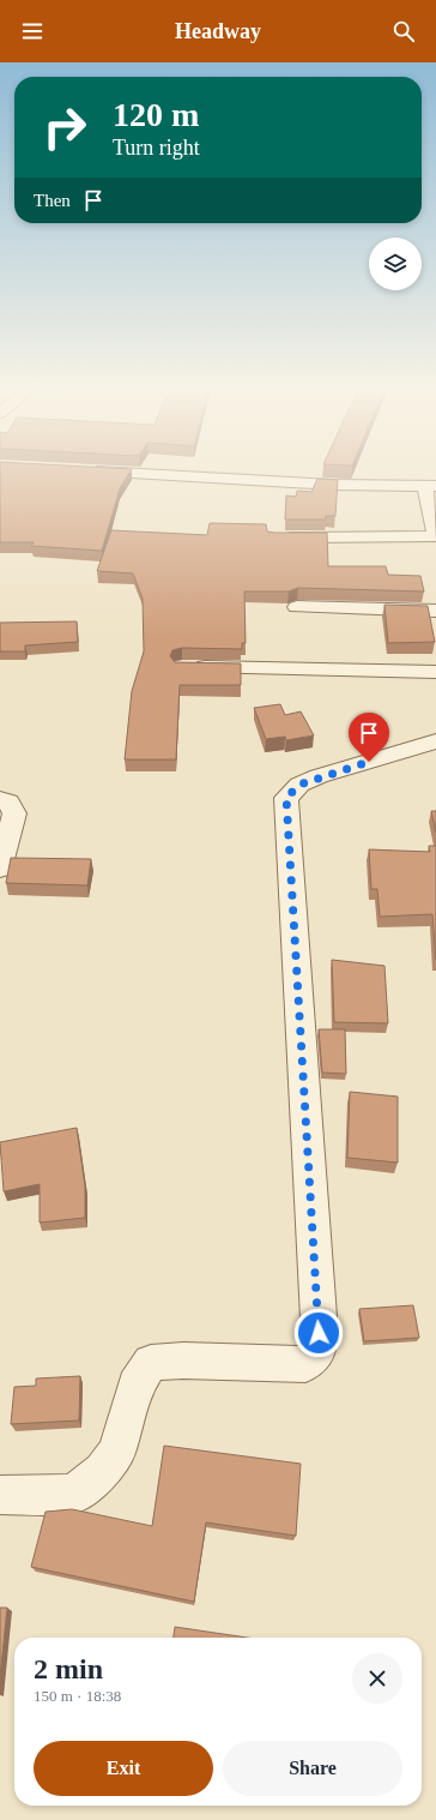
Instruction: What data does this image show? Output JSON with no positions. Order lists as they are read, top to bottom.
{
  "page": {
    "header": "Headway",
    "turn": ["120 m", "Turn right"],
    "then": "Then",
    "heading": ["2 min", "150 m · 18:38"],
    "buttons": ["Exit", "Share"]
  }
}
